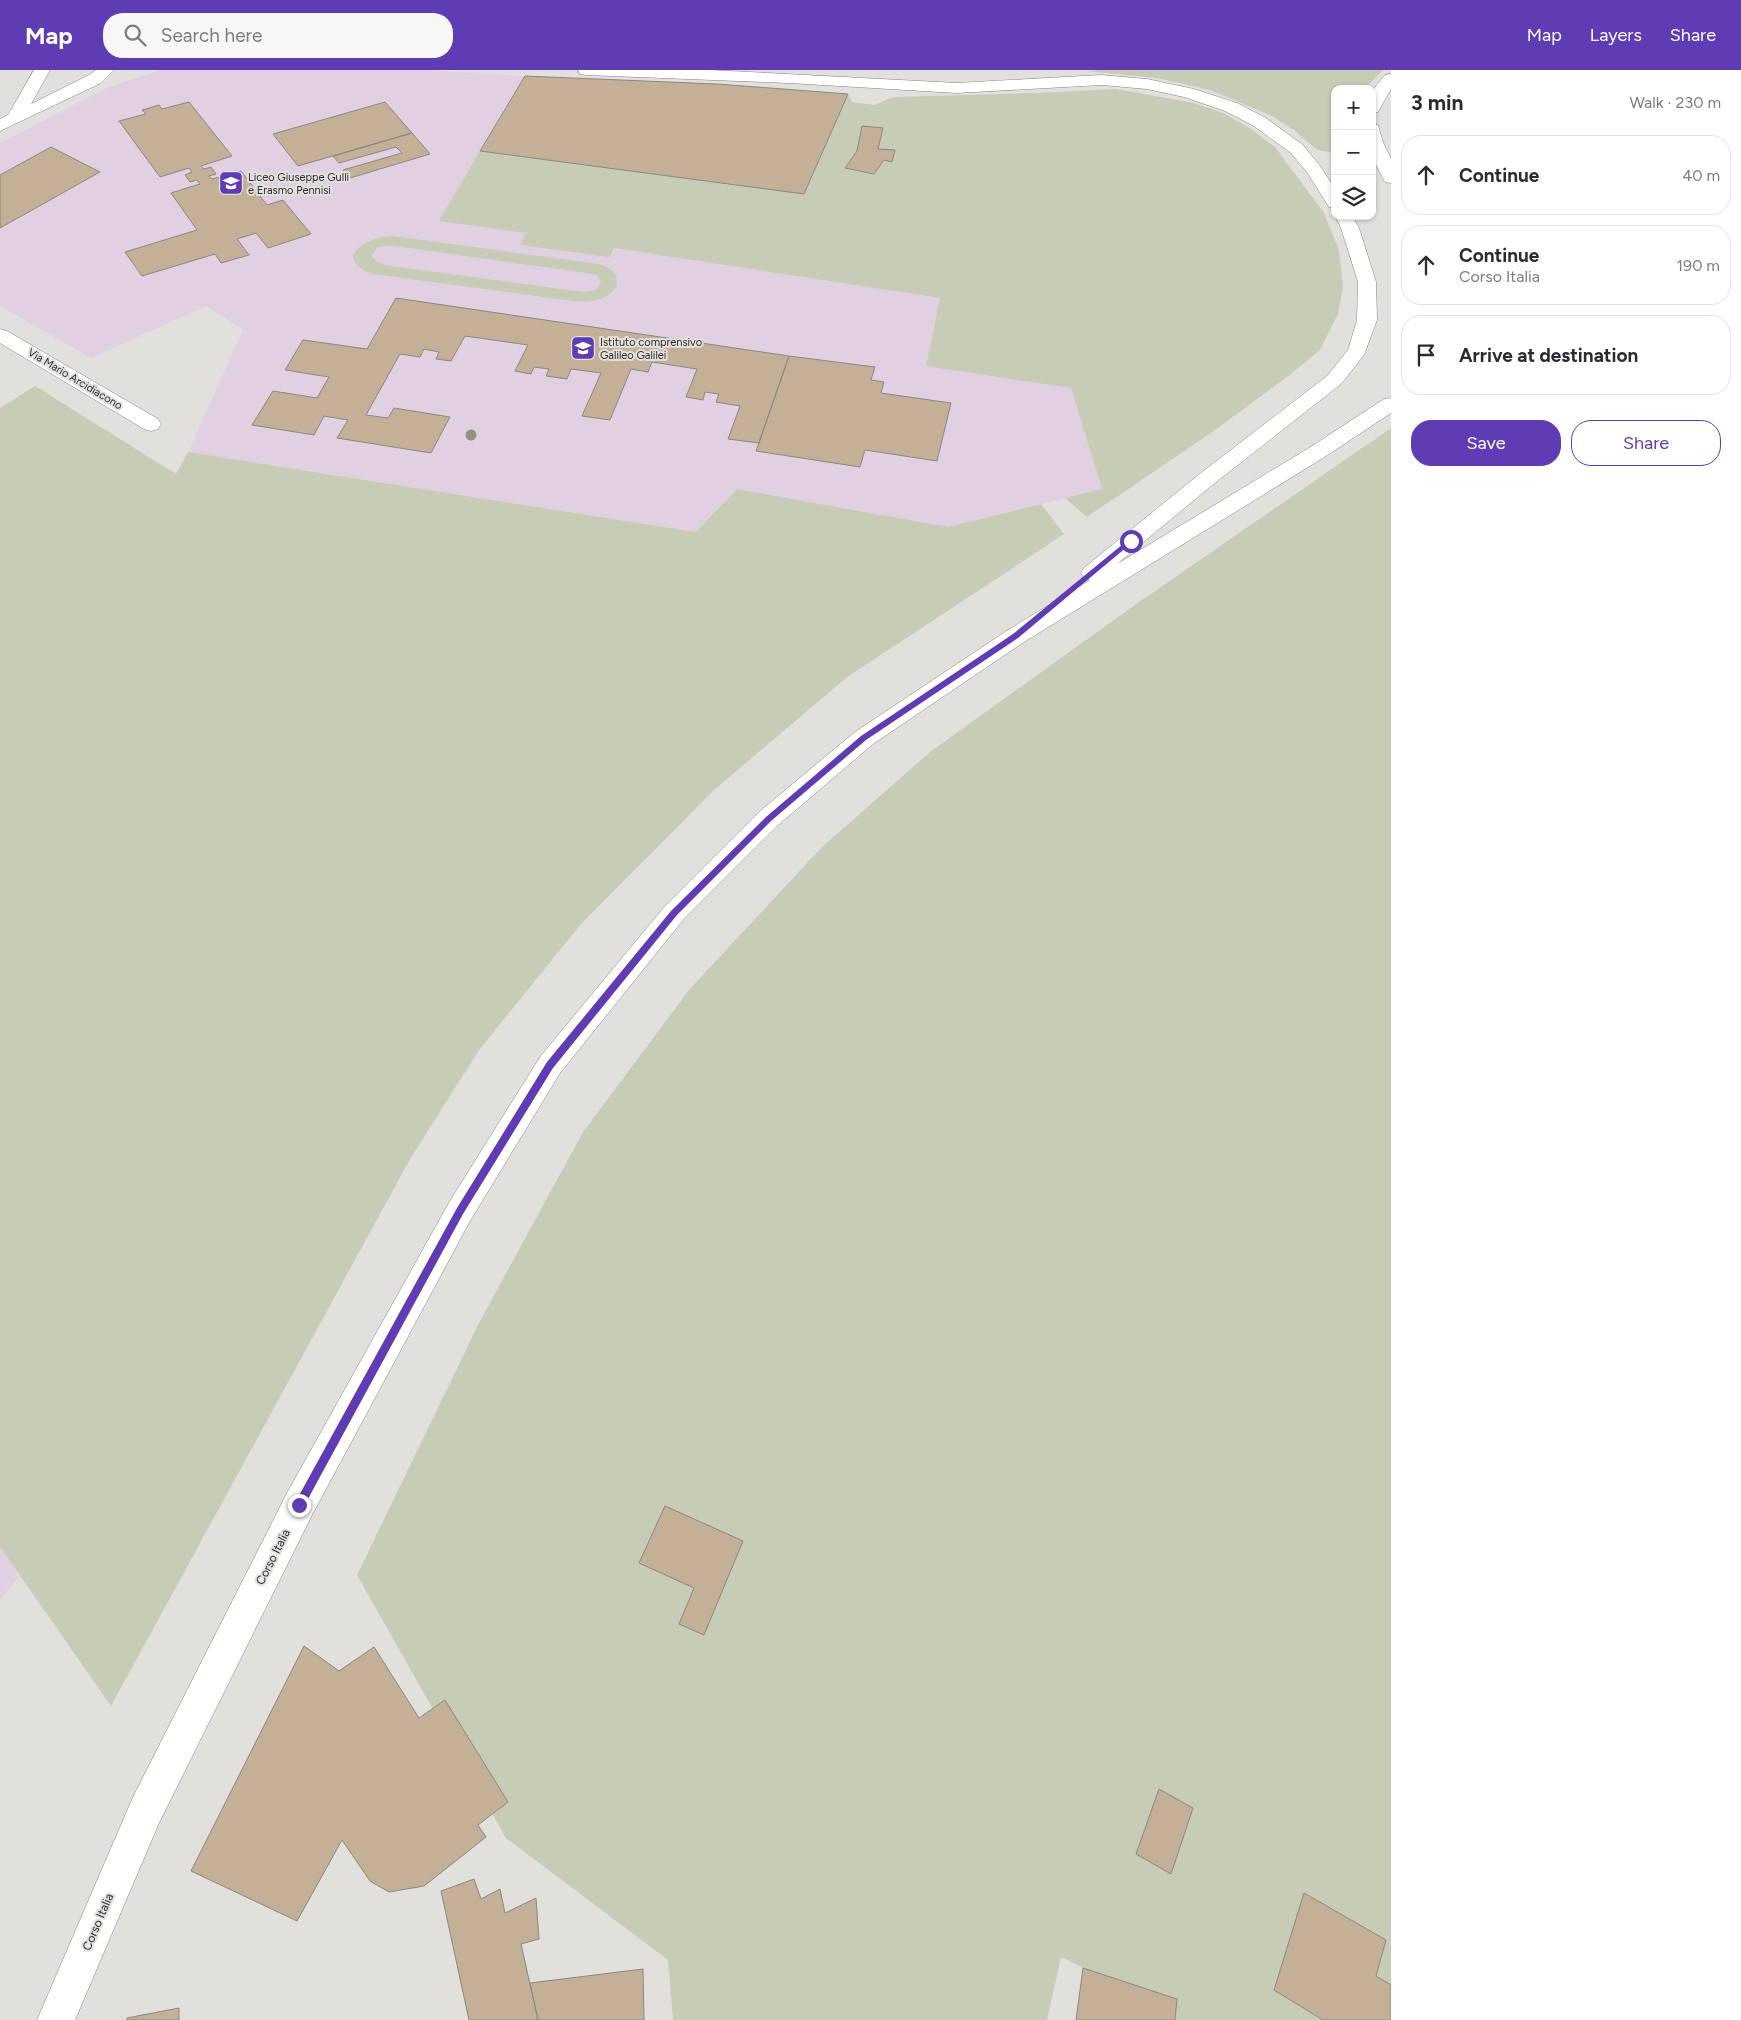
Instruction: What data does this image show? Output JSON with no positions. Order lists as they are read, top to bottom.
{
  "streets": {
    "street": ["Via Mario Arcidiacono", "Corso Italia"]
  },
  "places": {
    "school or university": ["Liceo Giuseppe Gulli e Erasmo Pennisi", "Istituto comprensivo Galileo Galilei"]
  },
  "page": {
    "header": "Map",
    "search": "Search here",
    "nav": ["Map", "Layers", "Share"],
    "heading": ["3 min", "Walk · 230 m"],
    "map_buttons": ["+", "−"],
    "list": [
      ["Continue", "40 m"],
      ["Continue", "Corso Italia", "190 m"],
      "Arrive at destination"
    ],
    "buttons": ["Save", "Share"]
  }
}
